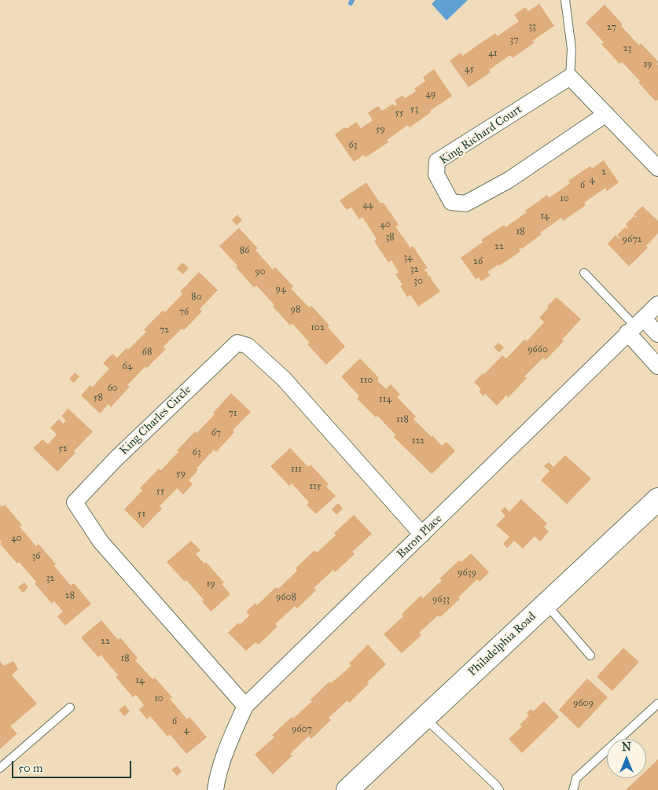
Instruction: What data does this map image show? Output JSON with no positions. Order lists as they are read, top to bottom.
{
  "streets": {
    "main road": ["Philadelphia Road"],
    "street": ["King Richard Court", "King Charles Circle", "Baron Place"]
  },
  "crossings": [
    ["King Charles Circle", "Baron Place"]
  ],
  "house_numbers": [
    "33",
    "27",
    "37",
    "23",
    "41",
    "19",
    "45",
    "49",
    "53",
    "55",
    "59",
    "63",
    "2",
    "4",
    "6",
    "10",
    "44",
    "14",
    "40",
    "18",
    "38",
    "9672",
    "22",
    "86",
    "34",
    "26",
    "32",
    "90",
    "30",
    "94",
    "80",
    "98",
    "76",
    "102",
    "72",
    "9660",
    "68",
    "64",
    "110",
    "60",
    "58",
    "114",
    "71",
    "118",
    "67",
    "122",
    "52",
    "63",
    "111",
    "59",
    "115",
    "55",
    "51",
    "40",
    "36",
    "9639",
    "32",
    "19",
    "28",
    "9608",
    "9633",
    "22",
    "18",
    "14",
    "10",
    "9609",
    "6",
    "9607",
    "4"
  ],
  "scale_bar": "50 m",
  "north": "top"
}
